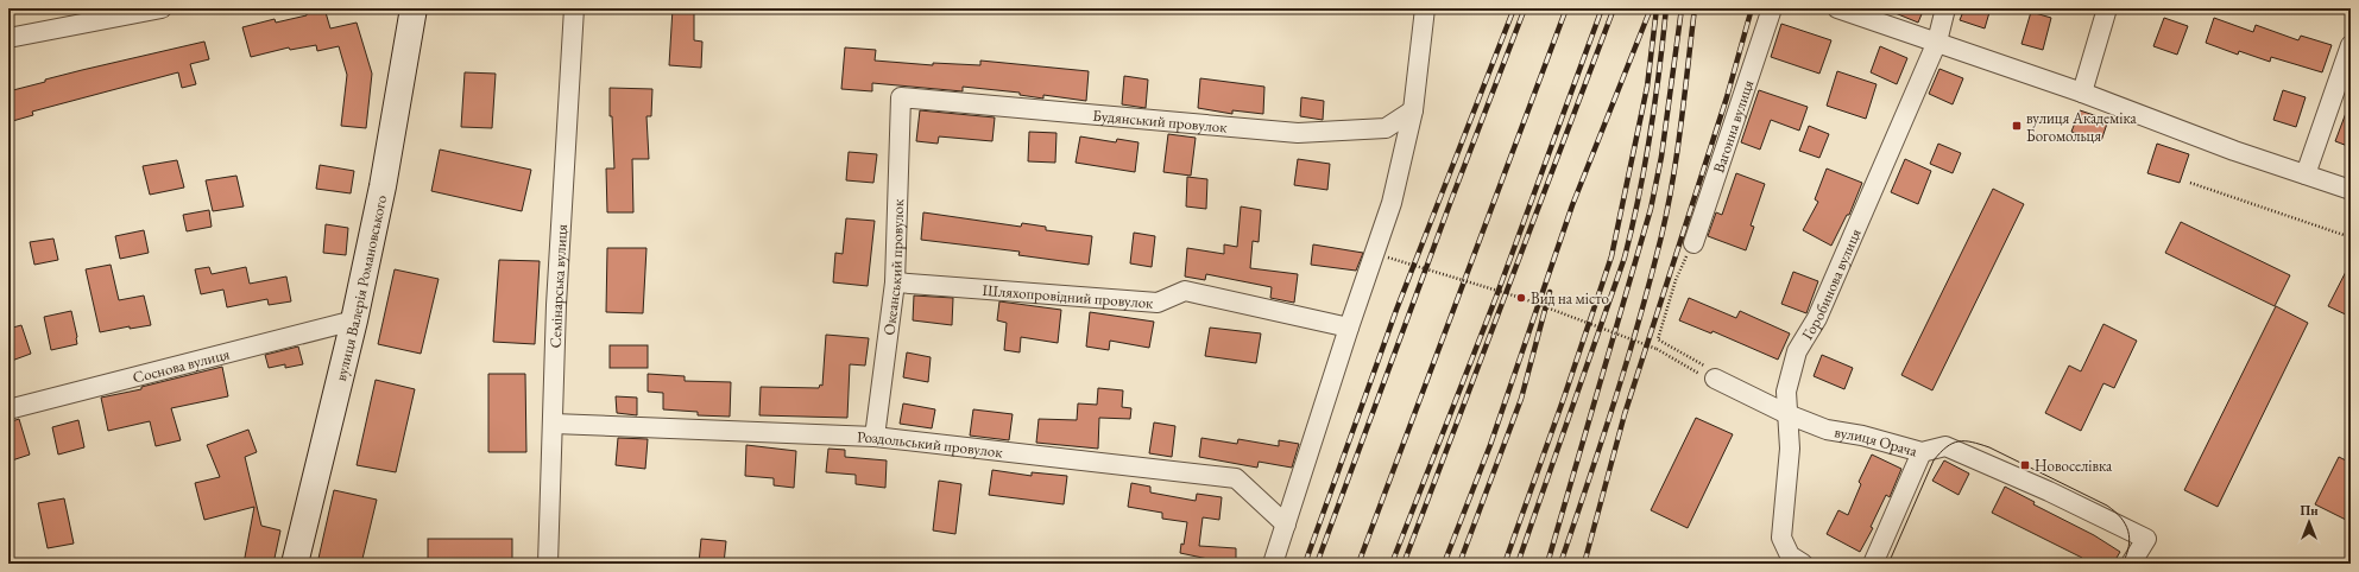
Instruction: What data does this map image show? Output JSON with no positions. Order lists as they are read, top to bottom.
{
  "streets": {
    "street": [
      "Будянський провулок",
      "Вагонна вулиця",
      "Океанський провулок",
      "Горобинова вулиця",
      "Семінарська вулиця",
      "вулиця Валерія Романовського",
      "Шляхопровідний провулок",
      "Соснова вулиця",
      "вулиця Орача",
      "Роздольський провулок"
    ]
  },
  "crossings": [
    ["Будянський провулок", "Океанський провулок"],
    ["Океанський провулок", "Шляхопровідний провулок"],
    ["Океанський провулок", "Роздольський провулок"],
    ["Горобинова вулиця", "вулиця Орача"],
    ["Семінарська вулиця", "Роздольський провулок"],
    ["вулиця Валерія Романовського", "Соснова вулиця"]
  ],
  "places": {
    "transit": ["вулиця Академіка Богомольця", "Новоселівка"],
    "other": ["Вид на місто"]
  },
  "north": "top"
}
